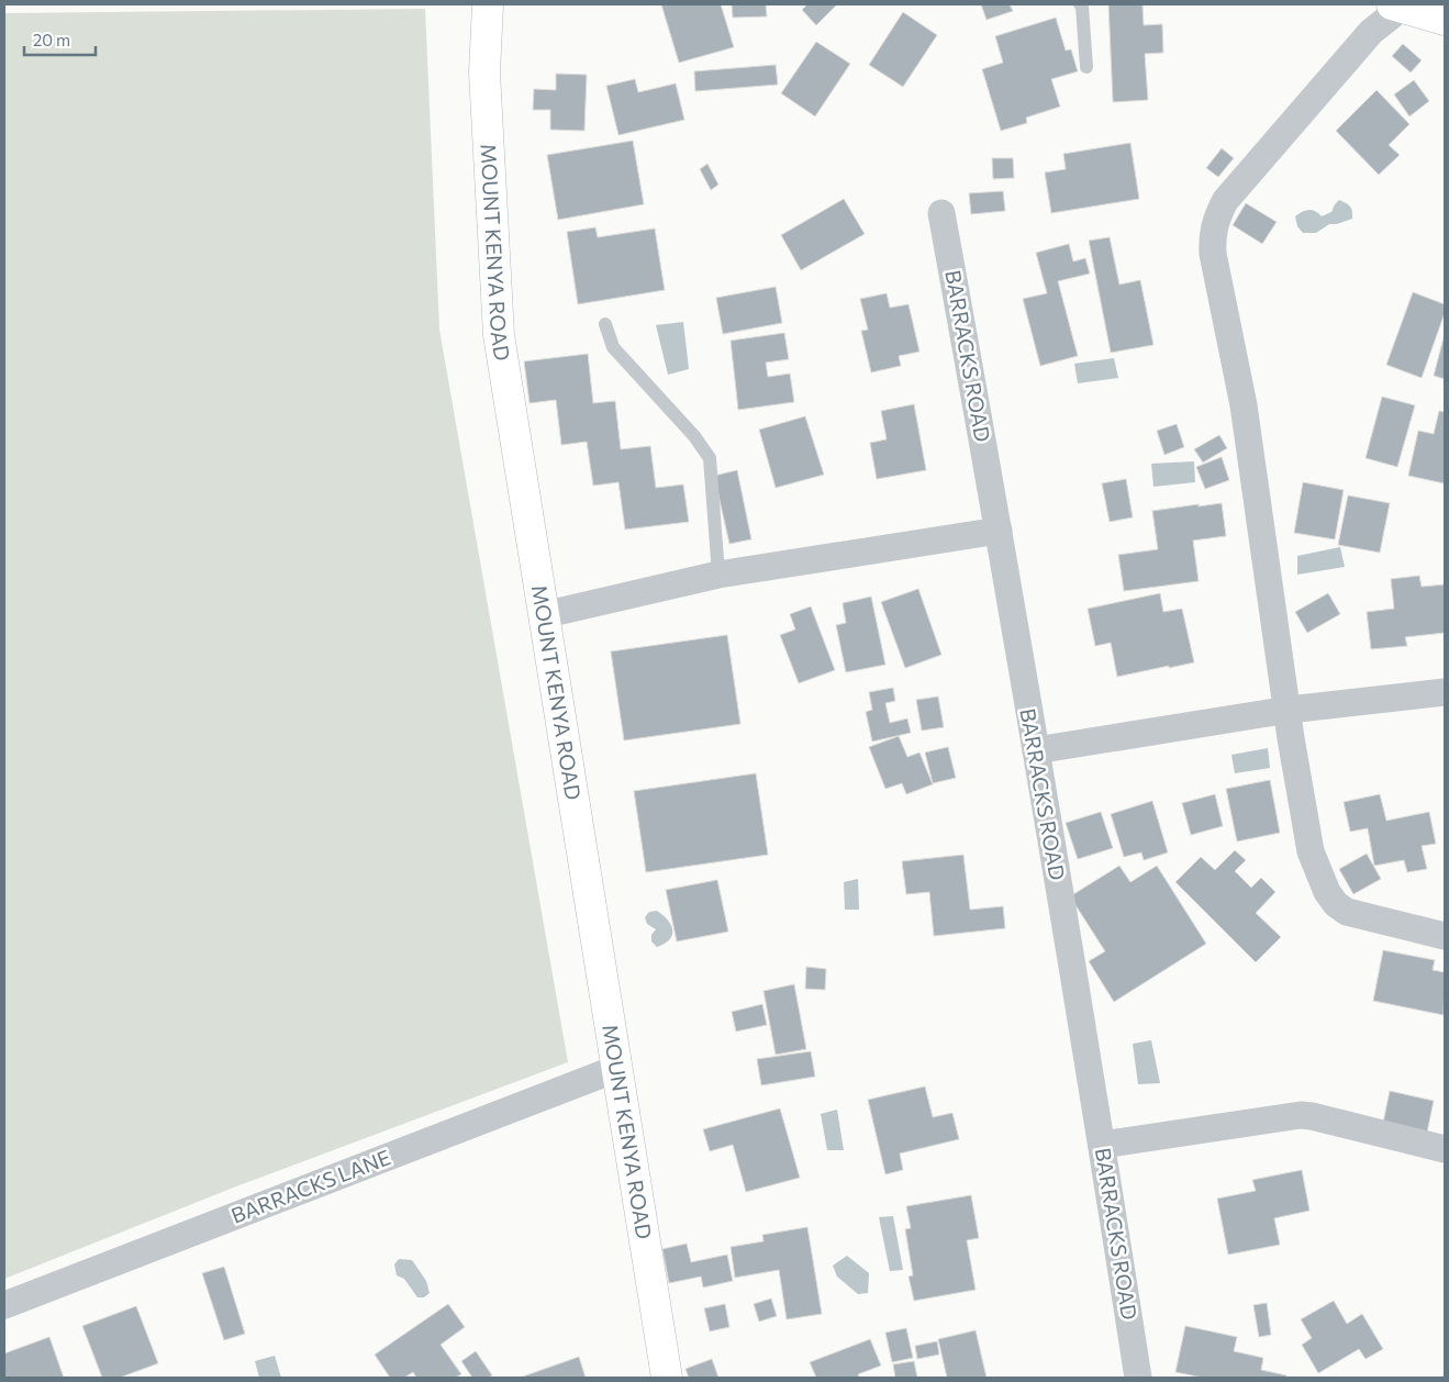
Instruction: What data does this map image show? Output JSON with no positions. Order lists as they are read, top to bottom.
{
  "streets": {
    "main road": ["MOUNT KENYA ROAD"],
    "street": ["BARRACKS ROAD", "BARRACKS LANE"]
  },
  "crossings": [
    ["MOUNT KENYA ROAD", "BARRACKS LANE"]
  ],
  "scale_bar": "20 m"
}
